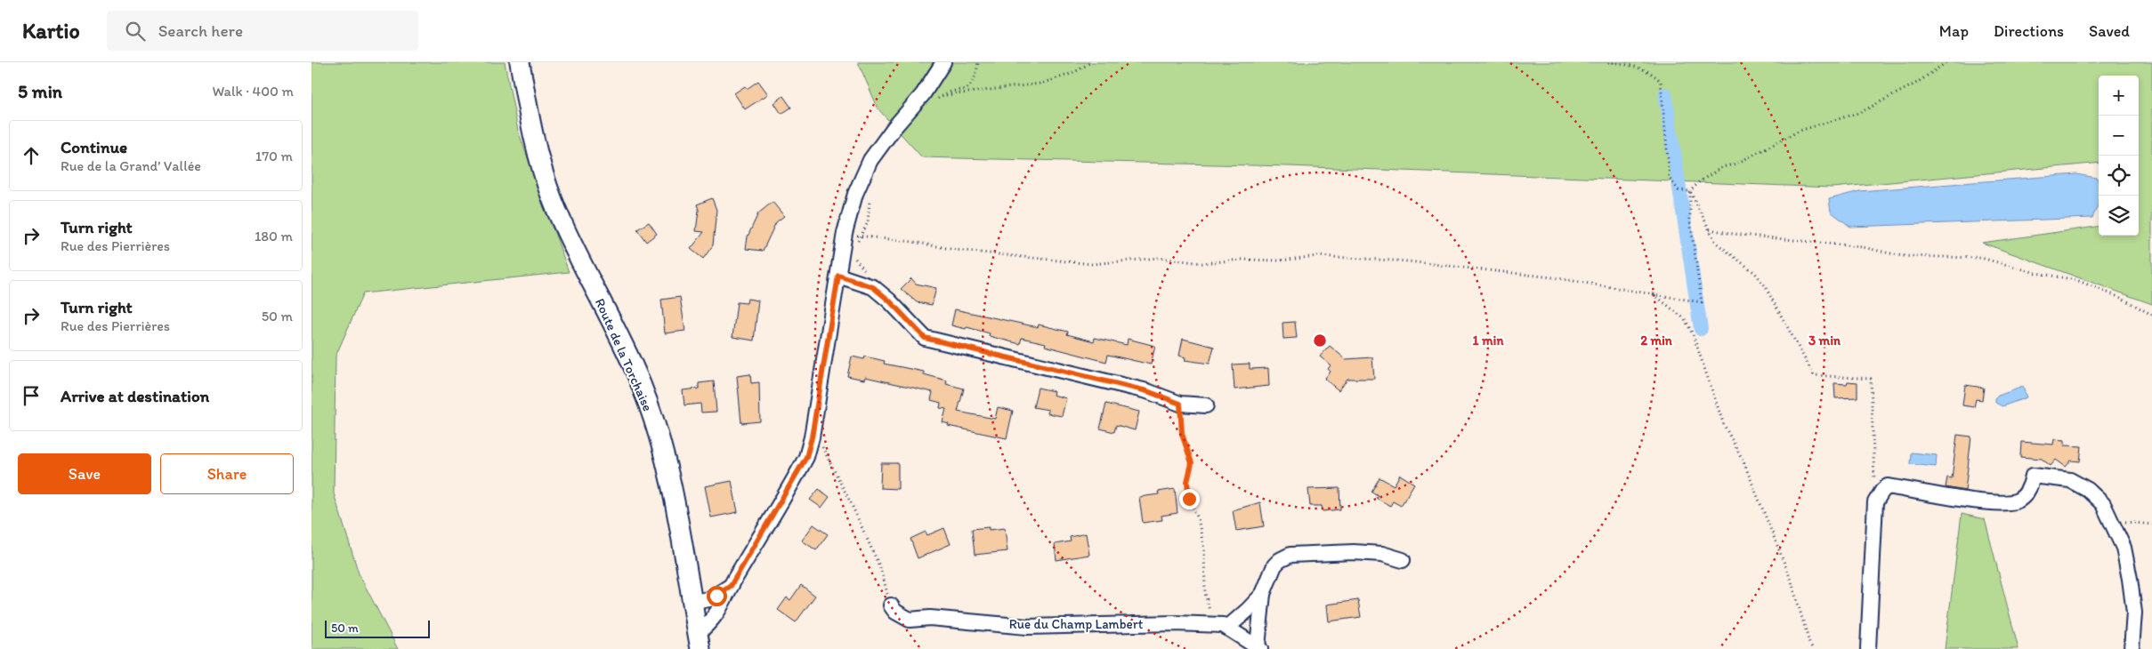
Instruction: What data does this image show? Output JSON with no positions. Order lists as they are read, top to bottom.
{
  "streets": {
    "main road": ["Route de la Torchaise"],
    "street": ["Rue du Champ Lambert"]
  },
  "scale_bar": "50 m",
  "page": {
    "header": "Kartio",
    "search": "Search here",
    "nav": ["Map", "Directions", "Saved"],
    "heading": ["5 min", "Walk · 400 m"],
    "map_buttons": ["+", "−"],
    "list": [
      ["Continue", "Rue de la Grand’ Vallée", "170 m"],
      ["Turn right", "Rue des Pierrières", "180 m"],
      ["Turn right", "Rue des Pierrières", "50 m"],
      "Arrive at destination"
    ],
    "buttons": ["Save", "Share"],
    "scale": "50 m"
  },
  "rings": ["1 min", "2 min", "3 min"]
}
